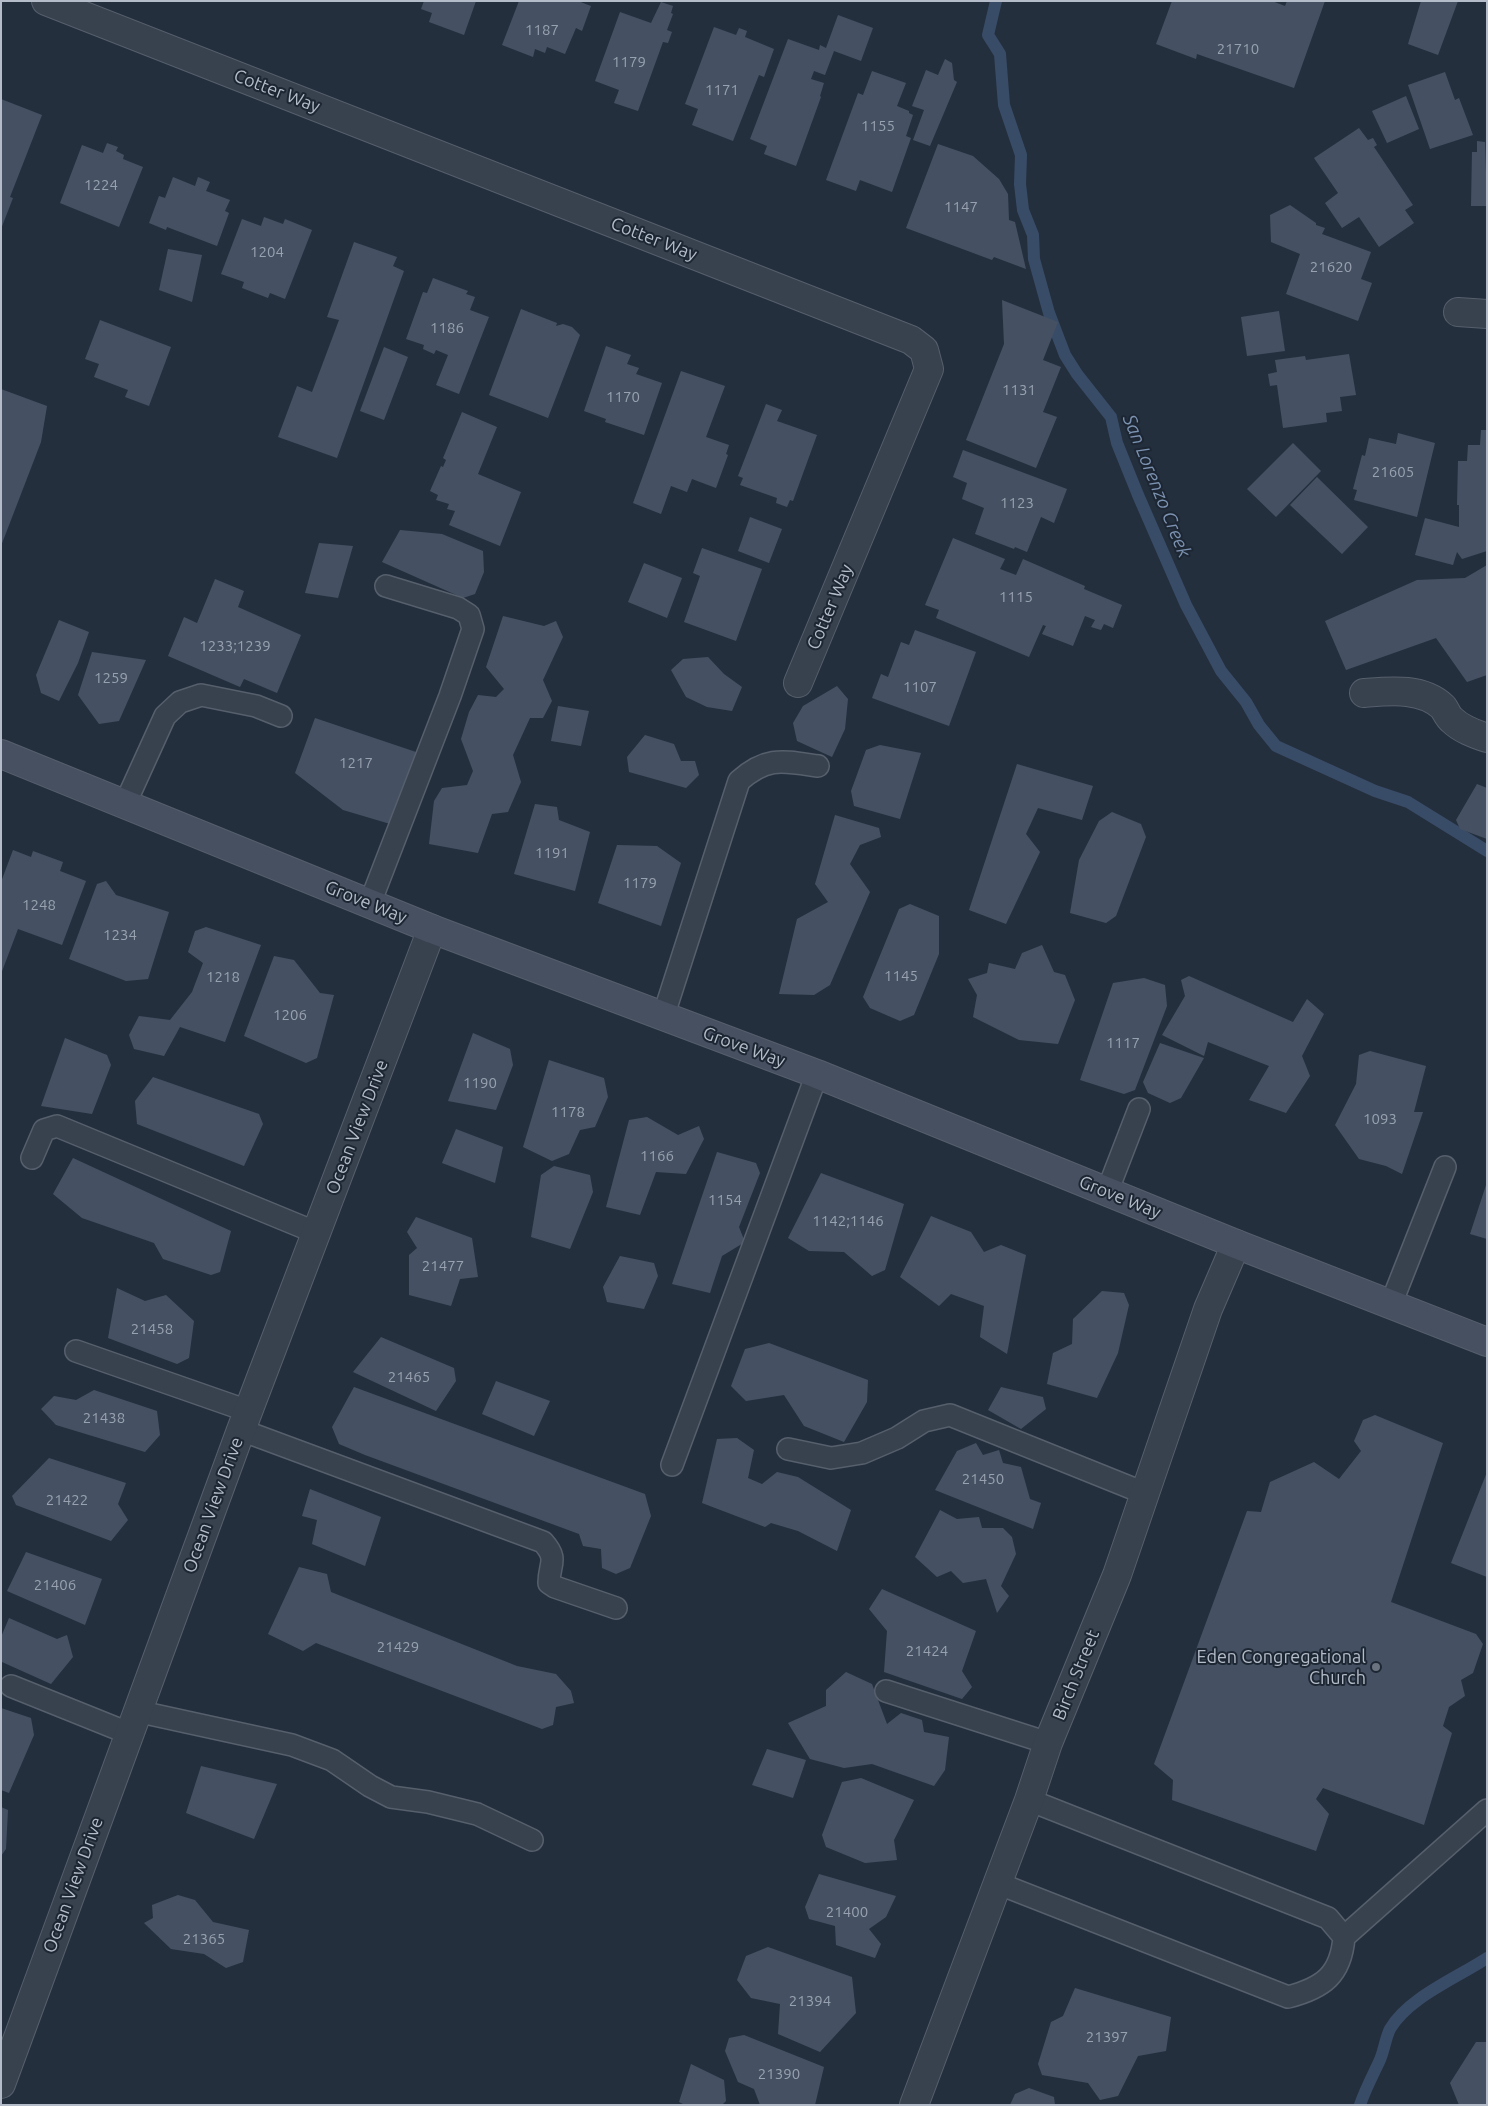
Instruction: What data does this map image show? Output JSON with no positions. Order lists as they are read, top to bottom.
{
  "streets": {
    "main road": ["Grove Way"],
    "street": ["Cotter Way", "Ocean View Drive", "Birch Street"]
  },
  "crossings": [
    ["Grove Way", "Ocean View Drive"],
    ["Grove Way", "Birch Street"]
  ],
  "water": ["San Lorenzo Creek"],
  "places": ["Eden Congregational Church"],
  "house_numbers": [
    "1187",
    "21710",
    "1179",
    "1171",
    "1155",
    "1224",
    "1147",
    "1204",
    "21620",
    "1186",
    "1131",
    "1170",
    "21605",
    "1123",
    "1115",
    "1233;1239",
    "1259",
    "1107",
    "1217",
    "1191",
    "1179",
    "1248",
    "1234",
    "1145",
    "1218",
    "1206",
    "1117",
    "1190",
    "1178",
    "1093",
    "1166",
    "1154",
    "1142;1146",
    "21477",
    "21458",
    "21465",
    "21438",
    "21450",
    "21422",
    "21406",
    "21429",
    "21424",
    "21400",
    "21365",
    "21394",
    "21397",
    "21390"
  ]
}
